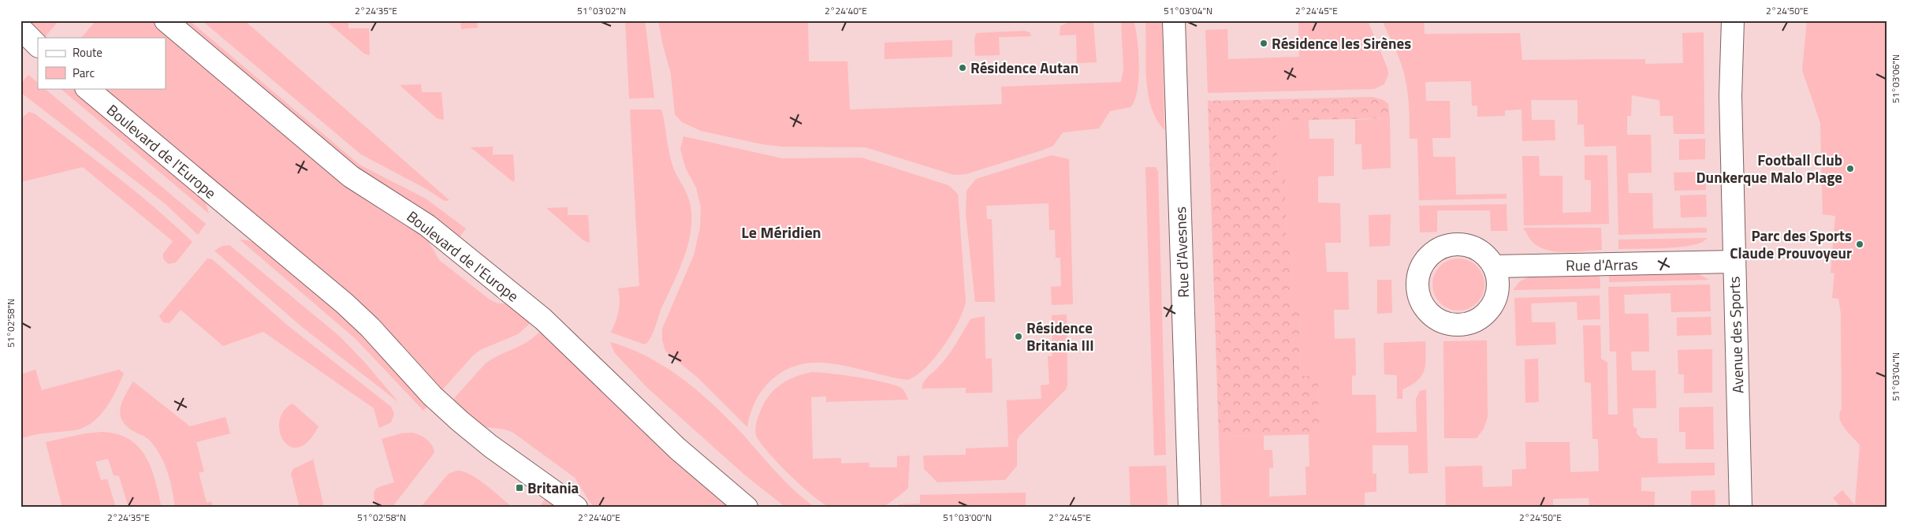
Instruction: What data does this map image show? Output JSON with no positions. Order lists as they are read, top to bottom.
{
  "streets": {
    "street": [
      "Boulevard de l'Europe",
      "Rue d'Avesnes",
      "Rue d'Arras",
      "Avenue des Sports"
    ]
  },
  "crossings": [
    ["Rue d'Arras", "Avenue des Sports"]
  ],
  "districts": ["Le Méridien"],
  "places": {
    "other": [
      "Résidence les Sirènes",
      "Résidence Autan",
      "Football Club Dunkerque Malo Plage",
      "Parc des Sports Claude Prouvoyeur",
      "Résidence Britania III"
    ],
    "transit": ["Britania"]
  },
  "legend": ["Route", "Parc"],
  "coordinates": [
    "2°24'35\"E",
    "51°03'02\"N",
    "2°24'40\"E",
    "51°03'04\"N",
    "2°24'45\"E",
    "2°24'50\"E",
    "51°03'06\"N",
    "51°02'58\"N",
    "51°03'00\"N"
  ]
}
